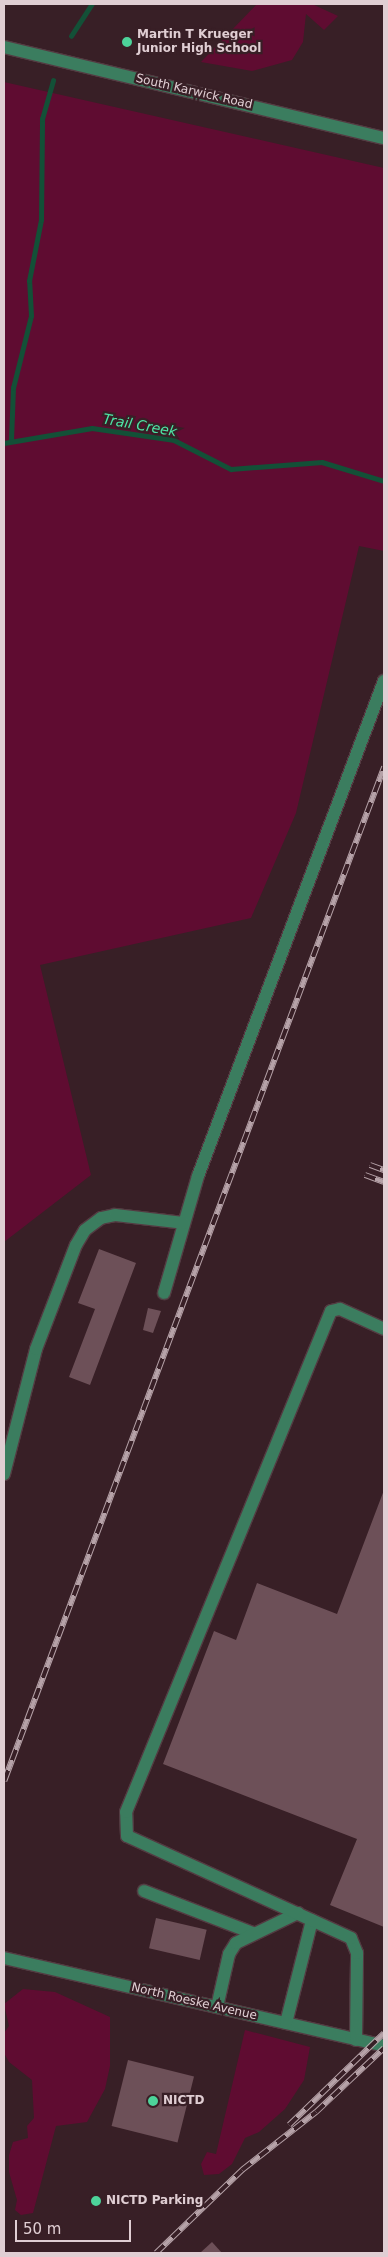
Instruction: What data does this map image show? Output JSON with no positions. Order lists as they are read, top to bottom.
{
  "streets": {
    "street": ["South Karwick Road", "North Roeske Avenue"]
  },
  "water": ["Trail Creek"],
  "places": ["Martin T Krueger Junior High School", "NICTD", "NICTD Parking"],
  "scale_bar": "50 m"
}
